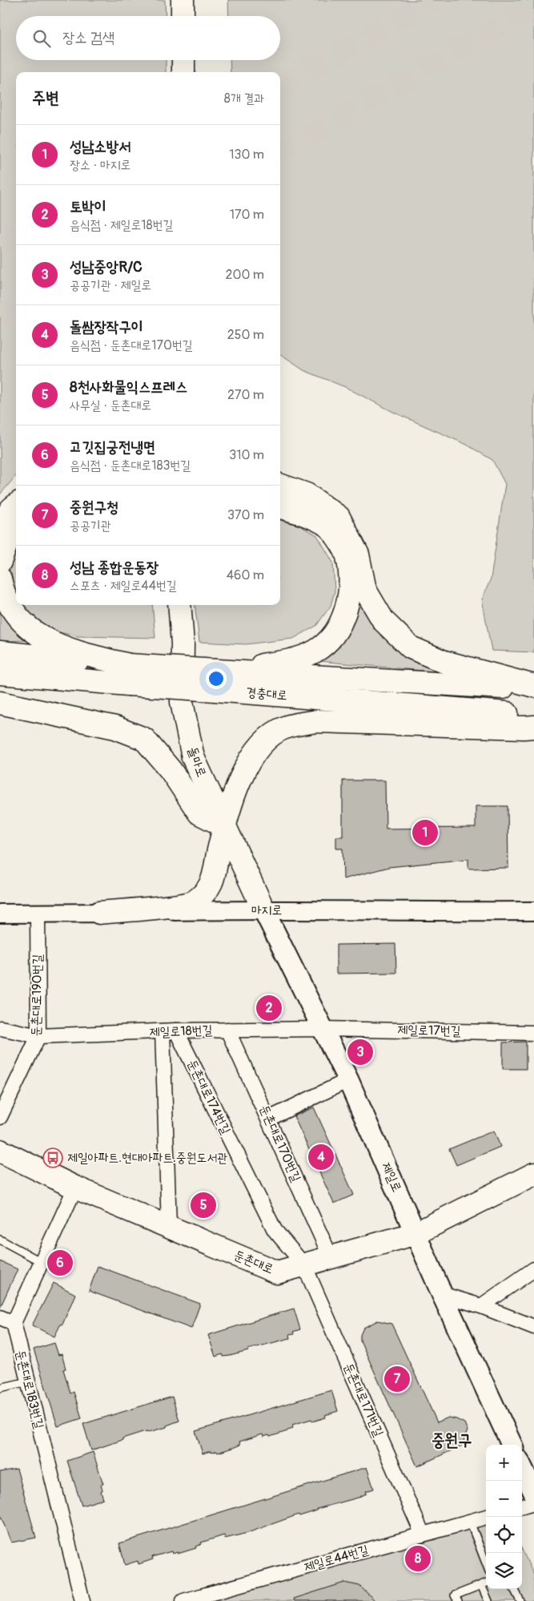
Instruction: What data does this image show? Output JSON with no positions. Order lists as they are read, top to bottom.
{
  "streets": {
    "main road": [
      "경충대로",
      "돌마로",
      "제일로",
      "둔촌대로"
    ],
    "street": [
      "마지로",
      "둔촌대로190번길",
      "제일로17번길",
      "제일로18번길",
      "둔촌대로174번길",
      "둔촌대로170번길",
      "둔촌대로183번길",
      "둔촌대로171번길",
      "제일로44번길"
    ]
  },
  "crossings": [
    ["돌마로", "마지로"],
    ["돌마로", "제일로"],
    ["마지로", "둔촌대로190번길"],
    ["마지로", "제일로"],
    ["둔촌대로190번길", "제일로18번길"],
    ["제일로17번길", "제일로18번길"],
    ["제일로17번길", "제일로"],
    ["제일로18번길", "둔촌대로174번길"],
    ["제일로18번길", "둔촌대로170번길"],
    ["제일로18번길", "제일로"],
    ["둔촌대로174번길", "둔촌대로"],
    ["둔촌대로174번길", "둔촌대로171번길"],
    ["둔촌대로170번길", "둔촌대로"],
    ["제일로", "둔촌대로"],
    ["둔촌대로", "둔촌대로171번길"],
    ["둔촌대로171번길", "제일로44번길"]
  ],
  "districts": ["중원구"],
  "places": {
    "bus stop": ["제일아파트.현대아파트.중원도서관"]
  },
  "page": {
    "search": "장소 검색",
    "heading": ["주변", "8개 결과"],
    "list": [
      {
        "mark": "1",
        "name": "성남소방서",
        "note": "장소 · 마지로",
        "value": "130 m"
      },
      {
        "mark": "2",
        "name": "토박이",
        "note": "음식점 · 제일로18번길",
        "value": "170 m"
      },
      {
        "mark": "3",
        "name": "성남중앙R/C",
        "note": "공공기관 · 제일로",
        "value": "200 m"
      },
      {
        "mark": "4",
        "name": "돌쌈장작구이",
        "note": "음식점 · 둔촌대로170번길",
        "value": "250 m"
      },
      {
        "mark": "5",
        "name": "8천사화물익스프레스",
        "note": "사무실 · 둔촌대로",
        "value": "270 m"
      },
      {
        "mark": "6",
        "name": "고깃집궁전냉면",
        "note": "음식점 · 둔촌대로183번길",
        "value": "310 m"
      },
      {
        "mark": "7",
        "name": "중원구청",
        "note": "공공기관",
        "value": "370 m"
      },
      {
        "mark": "8",
        "name": "성남 종합운동장",
        "note": "스포츠 · 제일로44번길",
        "value": "460 m"
      }
    ],
    "pins": [
      "1",
      "2",
      "3",
      "4",
      "5",
      "6",
      "7",
      "8"
    ],
    "map_buttons": ["+", "−"]
  }
}
